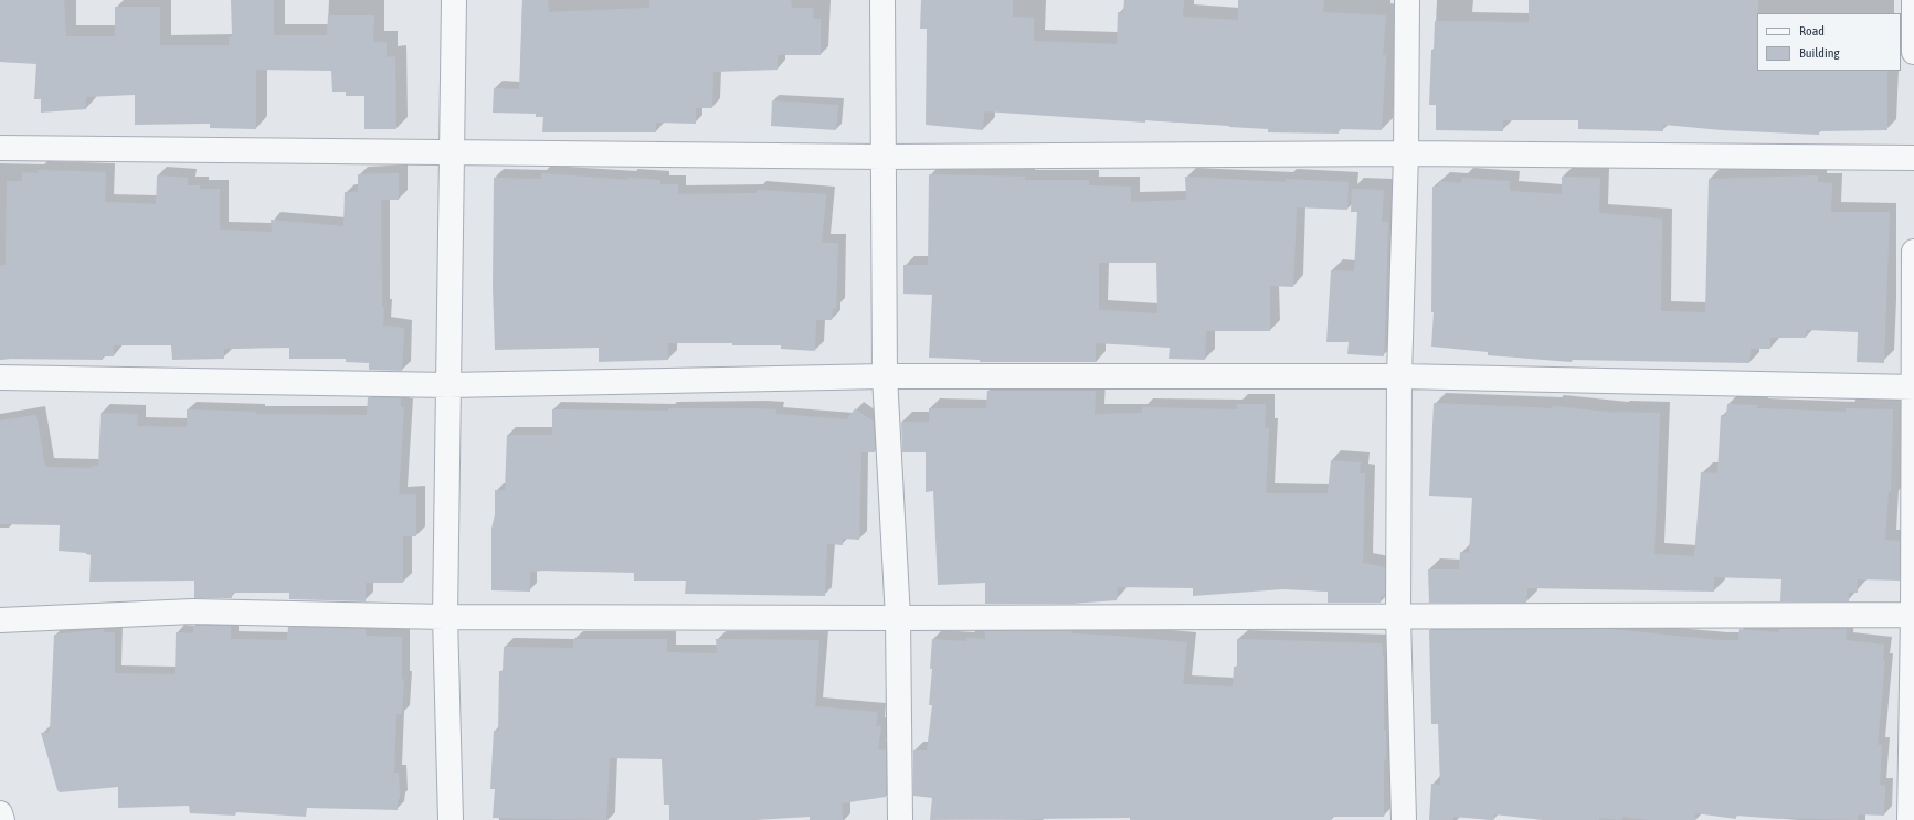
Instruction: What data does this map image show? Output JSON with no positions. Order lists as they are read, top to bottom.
{
  "legend": ["Road", "Building"]
}
